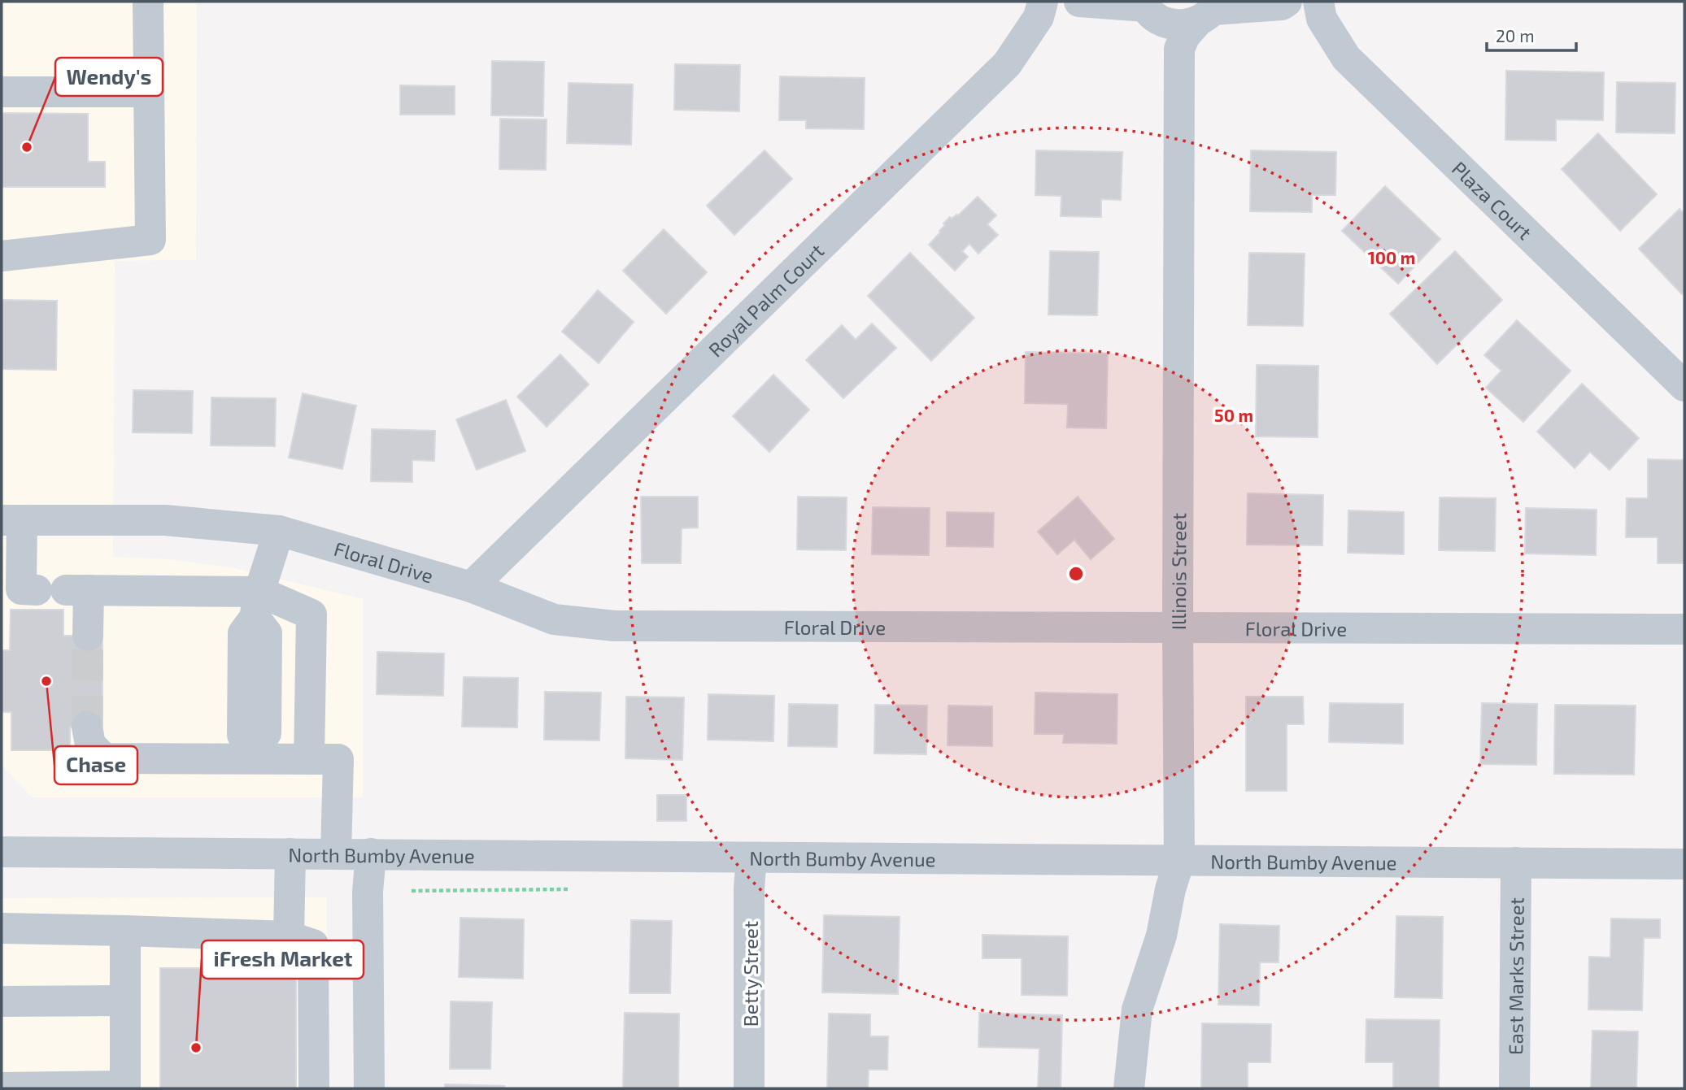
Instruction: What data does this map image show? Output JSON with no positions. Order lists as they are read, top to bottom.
{
  "streets": {
    "street": [
      "Plaza Court",
      "Royal Palm Court",
      "Floral Drive",
      "Illinois Street",
      "North Bumby Avenue",
      "Betty Street",
      "East Marks Street"
    ]
  },
  "crossings": [
    ["Royal Palm Court", "Floral Drive"],
    ["Floral Drive", "Illinois Street"],
    ["Illinois Street", "North Bumby Avenue"],
    ["North Bumby Avenue", "Betty Street"],
    ["North Bumby Avenue", "East Marks Street"]
  ],
  "places": ["Wendy's", "Chase", "iFresh Market"],
  "scale_bar": "20 m",
  "rings": ["100 m", "50 m"]
}
